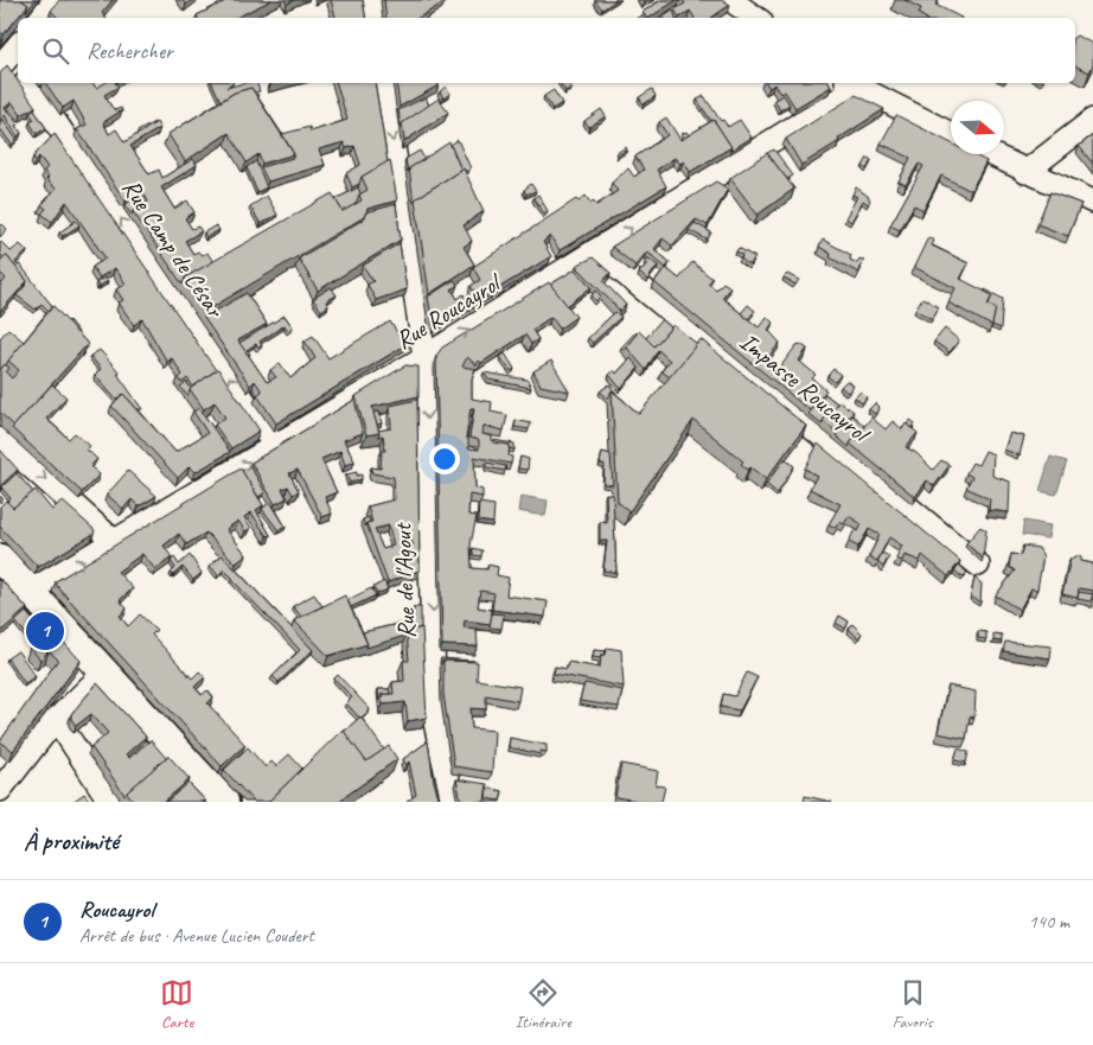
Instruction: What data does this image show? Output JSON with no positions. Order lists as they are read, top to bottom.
{
  "streets": {
    "street": [
      "Rue Camp de César",
      "Rue Roucayrol",
      "Impasse Roucayrol",
      "Rue de l'Agout"
    ]
  },
  "crossings": [
    ["Rue Camp de César", "Rue Roucayrol"],
    ["Rue Roucayrol", "Impasse Roucayrol"],
    ["Rue Roucayrol", "Rue de l'Agout"]
  ],
  "one_way": ["Rue Camp de César", "Rue Roucayrol", "Rue de l'Agout"],
  "north": "right",
  "page": {
    "search": "Rechercher",
    "pins": "1",
    "heading": "À proximité",
    "list": [
      {
        "mark": "1",
        "name": "Roucayrol",
        "note": "Arrêt de bus · Avenue Lucien Coudert",
        "value": "140 m"
      }
    ],
    "nav": ["Carte", "Itinéraire", "Favoris"]
  }
}
